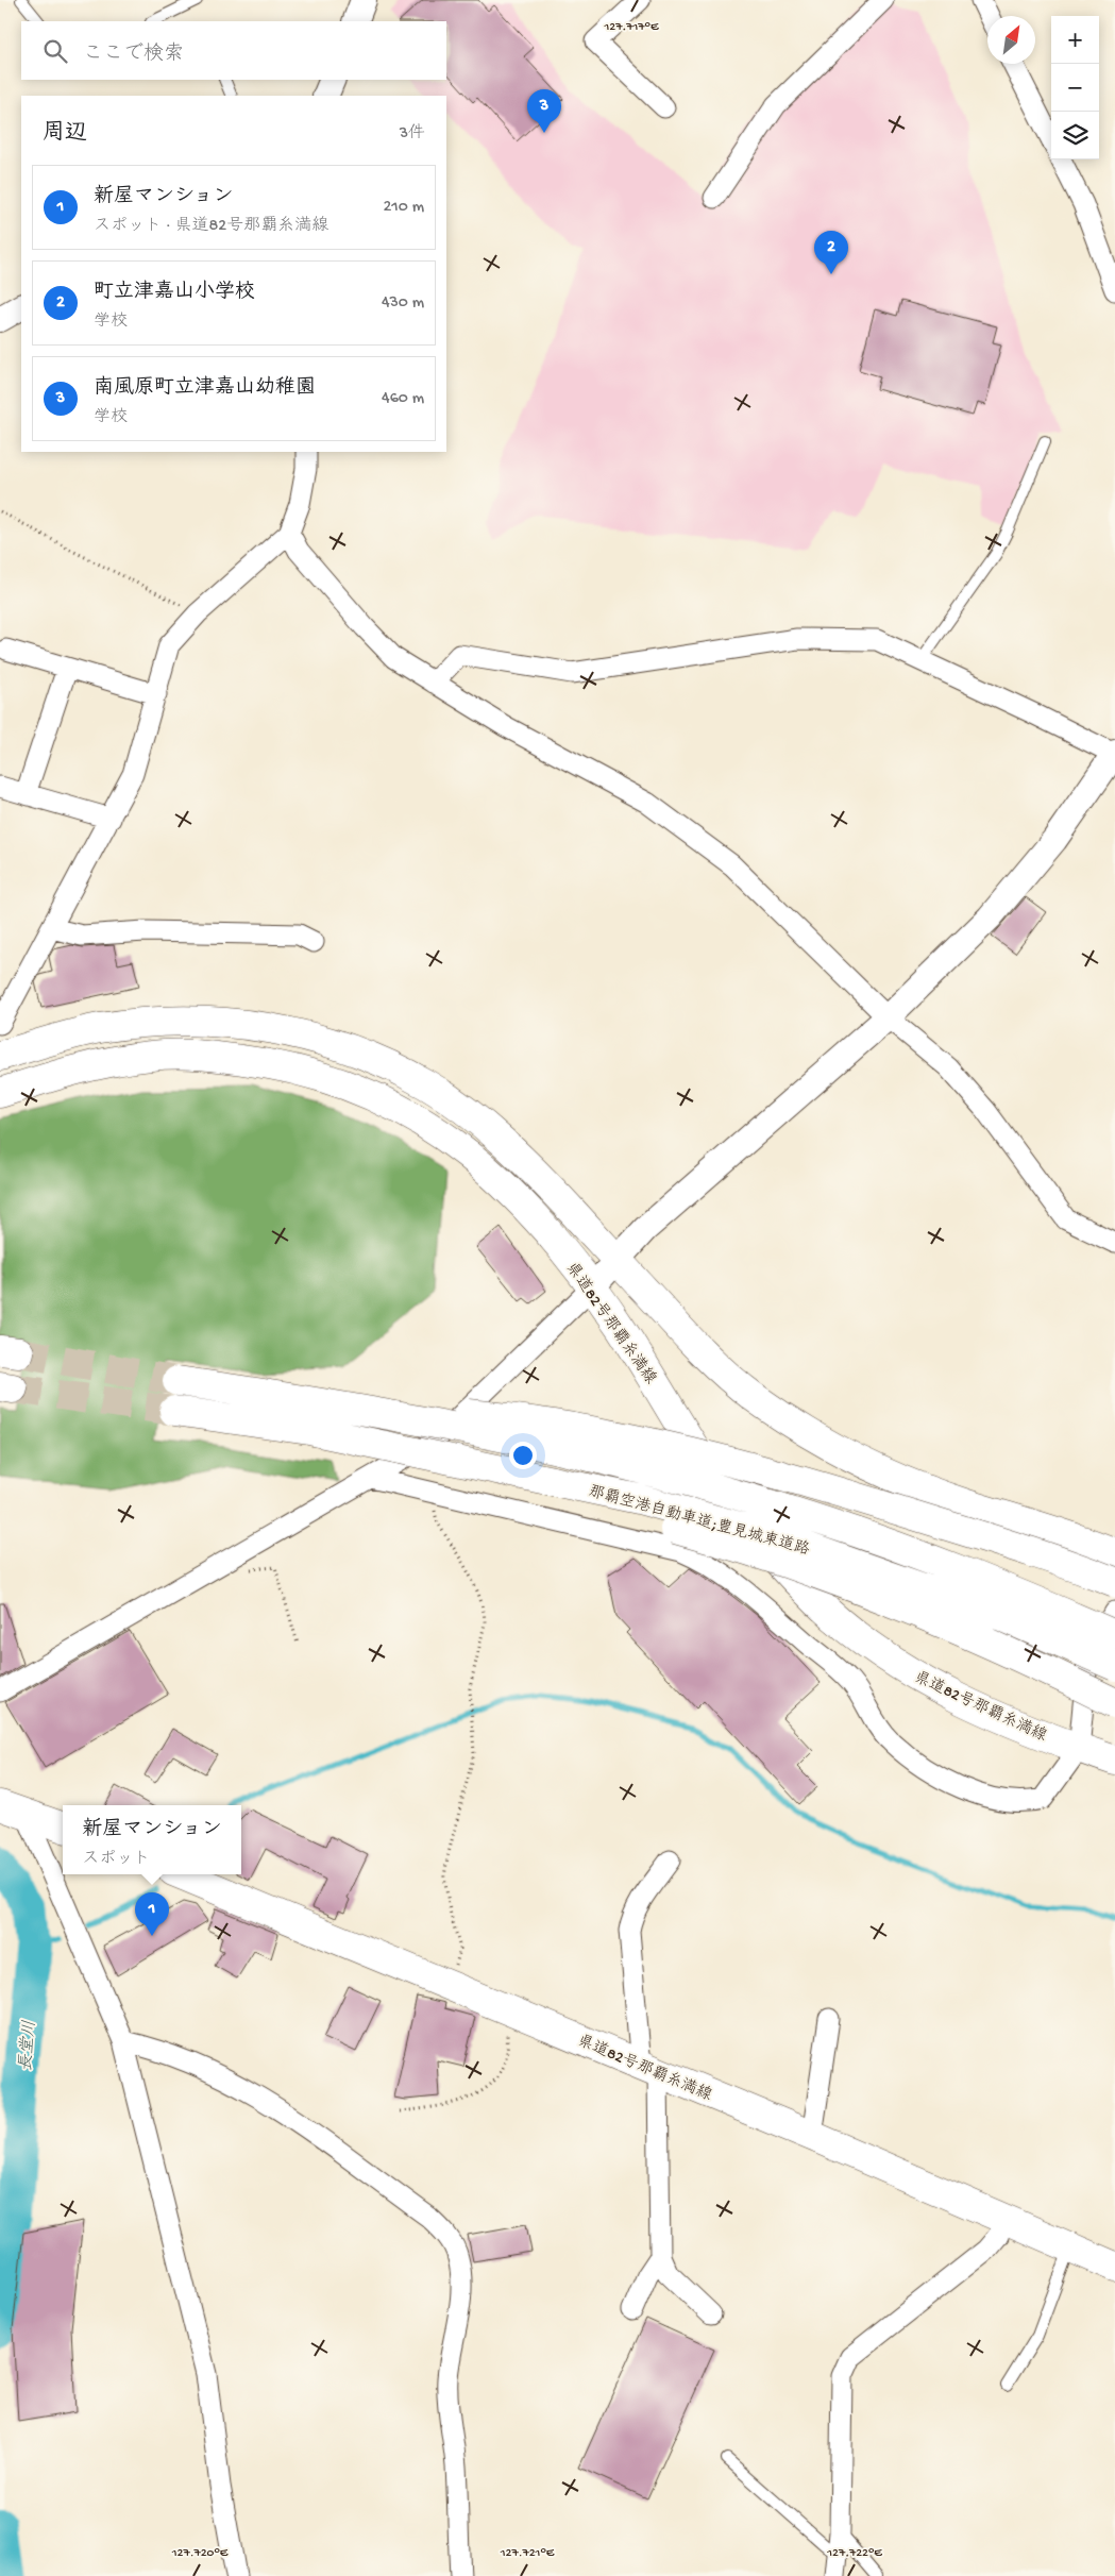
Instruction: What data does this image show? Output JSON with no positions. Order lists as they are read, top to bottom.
{
  "streets": {
    "main road": ["県道82号那覇糸満線", "那覇空港自動車道;豊見城東道路"]
  },
  "water": ["長堂川"],
  "north": "top right",
  "page": {
    "map_buttons": ["+", "−"],
    "search": "ここで検索",
    "pins": ["3", "2", "1"],
    "heading": ["周辺", "3件"],
    "list": [
      {
        "mark": "1",
        "name": "新屋マンション",
        "note": "スポット · 県道82号那覇糸満線",
        "value": "210 m"
      },
      {
        "mark": "2",
        "name": "町立津嘉山小学校",
        "note": "学校",
        "value": "430 m"
      },
      {
        "mark": "3",
        "name": "南風原町立津嘉山幼稚園",
        "note": "学校",
        "value": "460 m"
      }
    ],
    "popup": ["新屋マンション", "スポット"]
  },
  "coordinates": [
    "127.717°E",
    "127.720°E",
    "127.721°E",
    "127.722°E"
  ]
}
